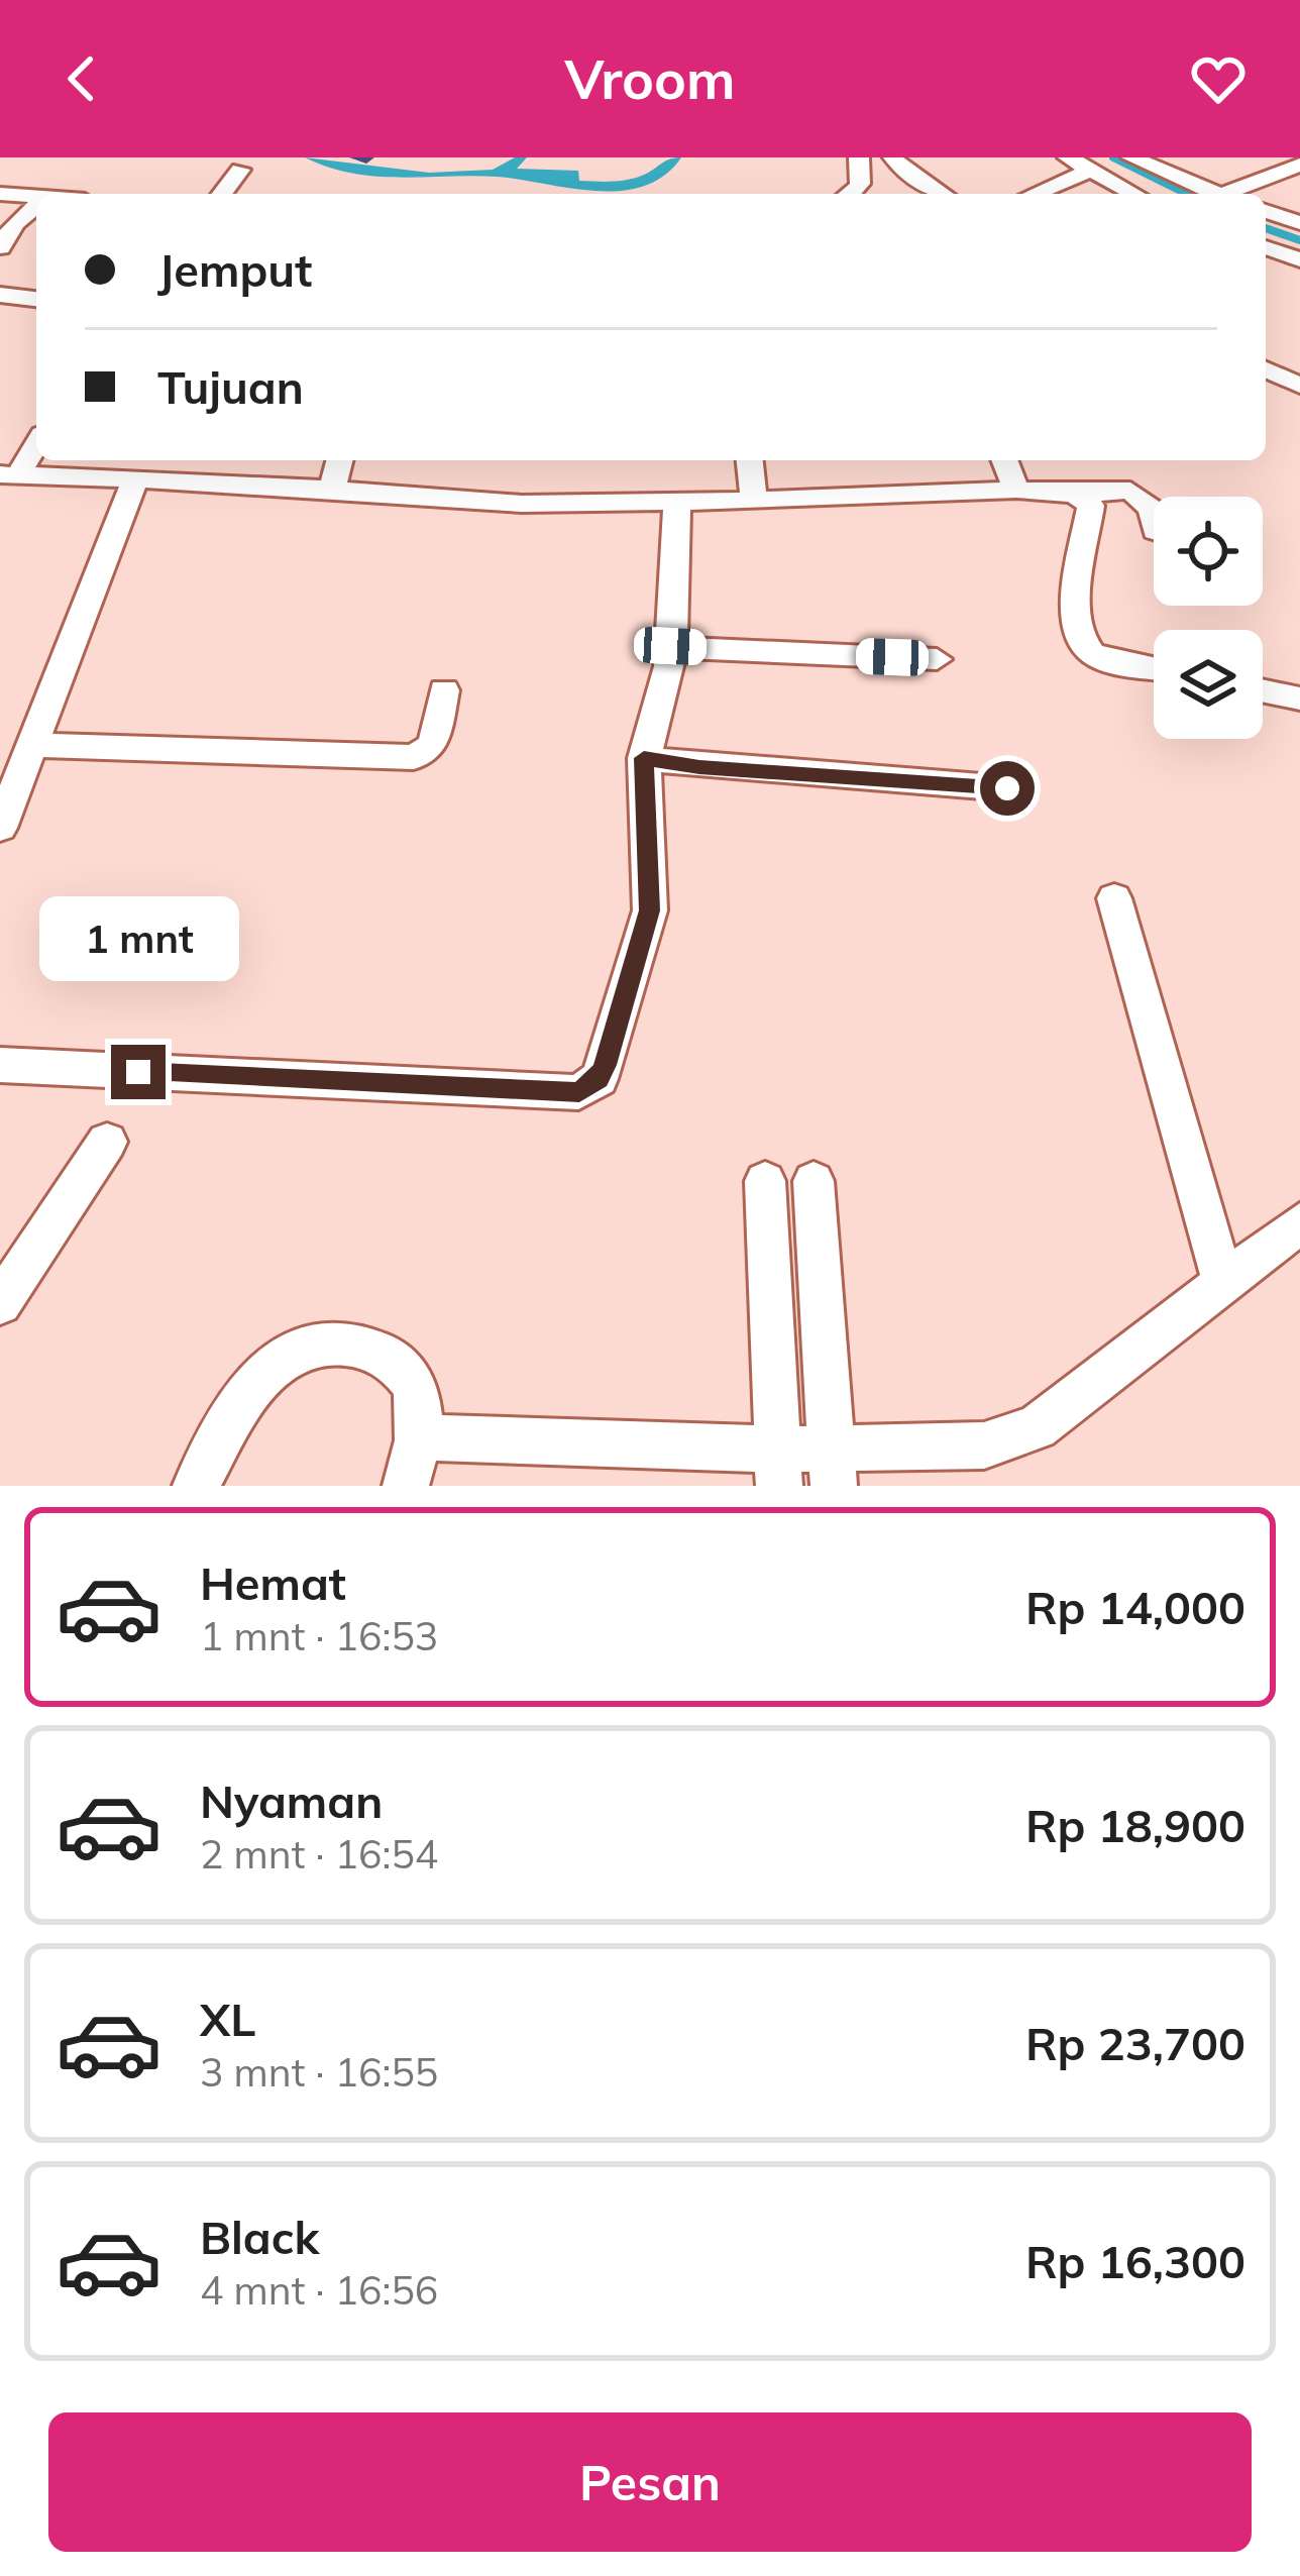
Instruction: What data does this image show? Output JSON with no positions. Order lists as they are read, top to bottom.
{
  "page": {
    "header": "Vroom",
    "banner": ["Jemput", "Tujuan"],
    "bubble": "1 mnt",
    "list": [
      {
        "name": "Hemat",
        "note": "1 mnt · 16:53",
        "value": "Rp 14,000"
      },
      {
        "name": "Nyaman",
        "note": "2 mnt · 16:54",
        "value": "Rp 18,900"
      },
      {
        "name": "XL",
        "note": "3 mnt · 16:55",
        "value": "Rp 23,700"
      },
      {
        "name": "Black",
        "note": "4 mnt · 16:56",
        "value": "Rp 16,300"
      }
    ],
    "buttons": "Pesan"
  }
}
